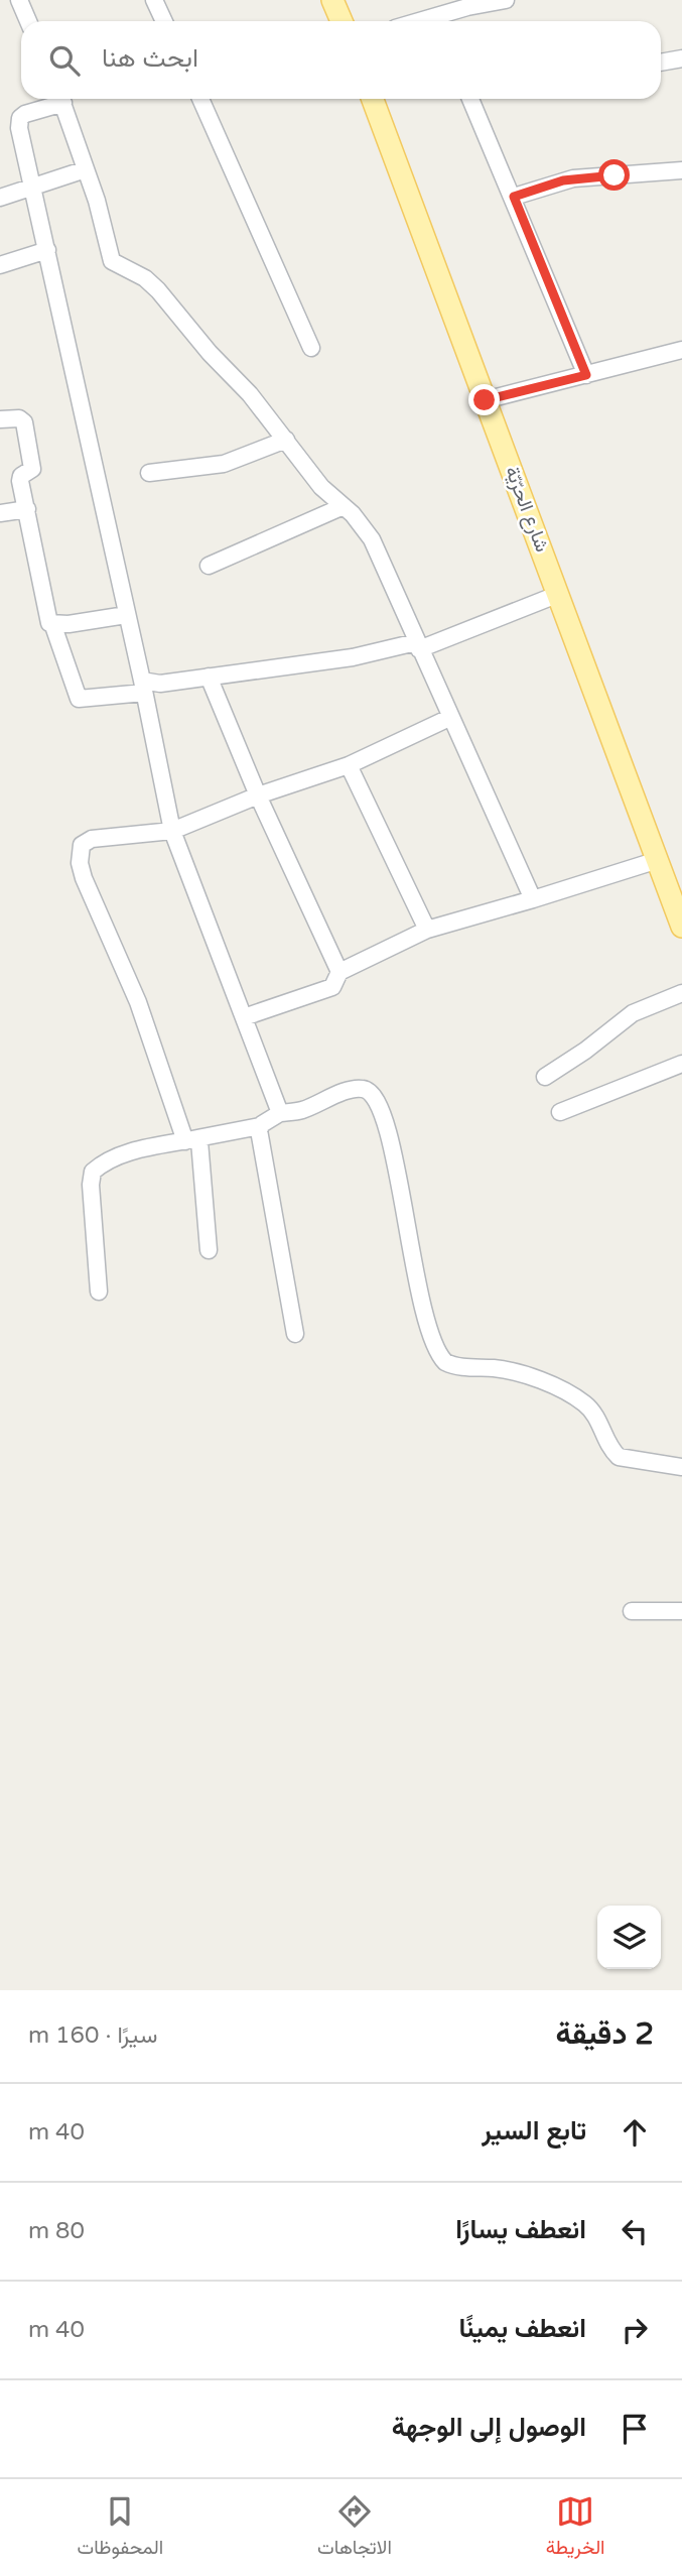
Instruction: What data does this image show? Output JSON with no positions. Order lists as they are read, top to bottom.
{
  "streets": {
    "main road": ["شارع الحرّيّة"]
  },
  "page": {
    "search": "ابحث هنا",
    "heading": ["2 دقيقة", "سيرًا · 160 m"],
    "list": [
      ["تابع السير", "40 m"],
      ["انعطف يسارًا", "80 m"],
      ["انعطف يمينًا", "40 m"],
      "الوصول إلى الوجهة"
    ],
    "nav": ["الخريطة", "الاتجاهات", "المحفوظات"]
  }
}
